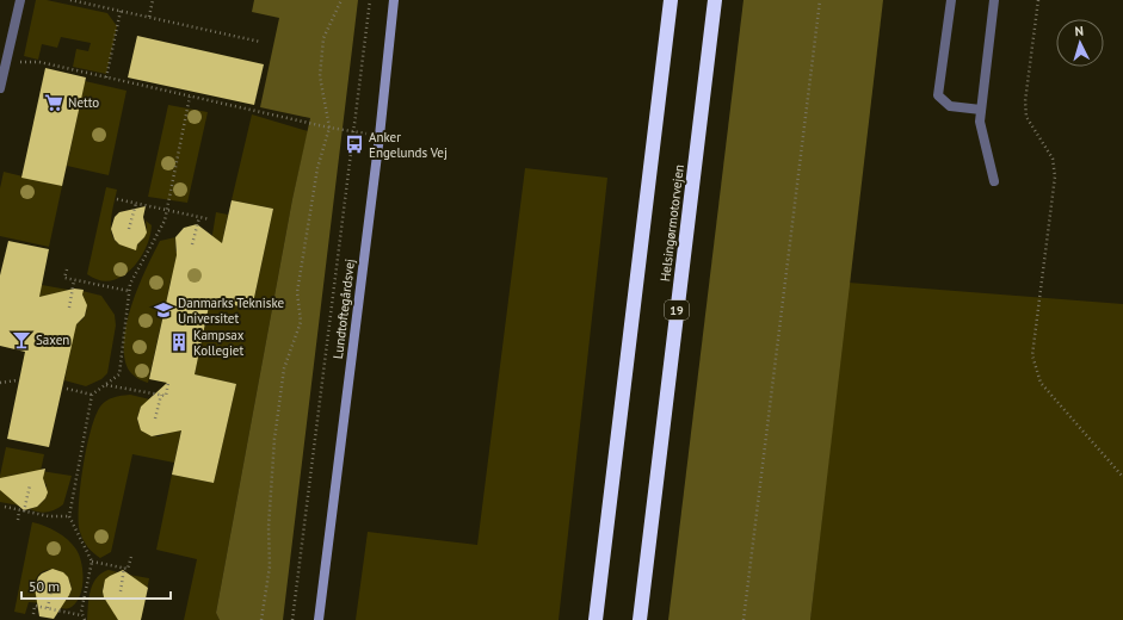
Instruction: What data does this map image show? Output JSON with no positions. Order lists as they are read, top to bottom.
{
  "streets": {
    "highway": ["Helsingørmotorvejen", "19"],
    "street": ["Lundtoftegårdsvej"]
  },
  "places": {
    "supermarket": ["Netto"],
    "bus stop": ["Anker Engelunds Vej"],
    "school or university": ["Danmarks Tekniske Universitet"],
    "bar": ["Saxen"],
    "building": ["Kampsax Kollegiet"]
  },
  "scale_bar": "50 m",
  "north": "top"
}
